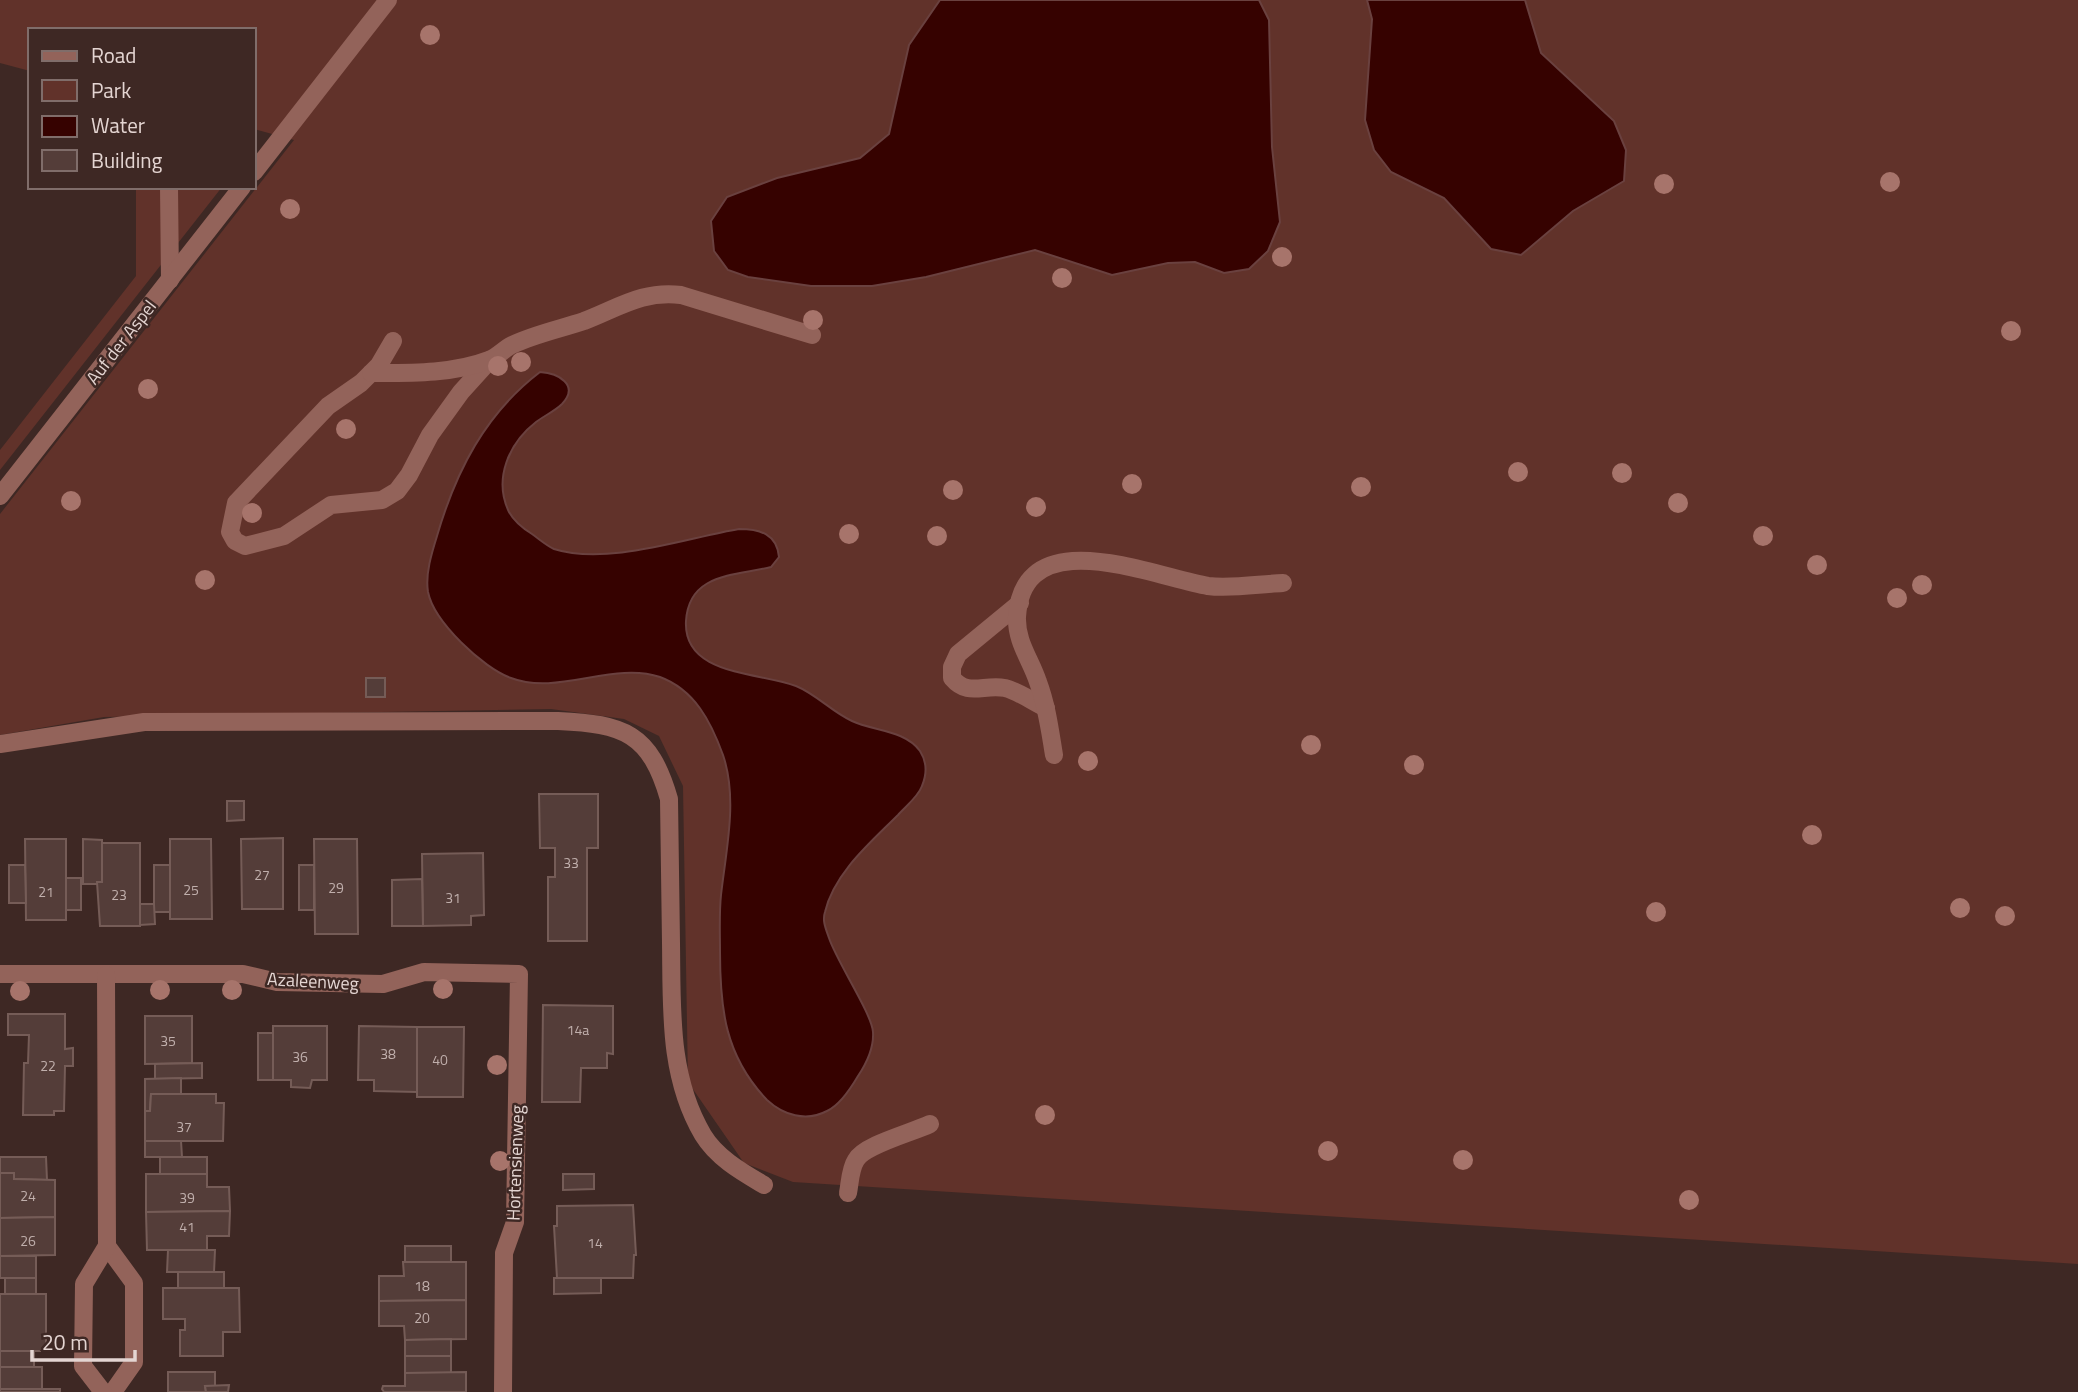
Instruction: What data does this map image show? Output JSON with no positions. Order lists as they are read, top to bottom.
{
  "streets": {
    "street": ["Auf der Aspel", "Azaleenweg", "Hortensienweg"]
  },
  "crossings": [
    ["Azaleenweg", "Hortensienweg"]
  ],
  "house_numbers": [
    "33",
    "27",
    "29",
    "25",
    "21",
    "23",
    "31",
    "14a",
    "35",
    "38",
    "36",
    "40",
    "22",
    "37",
    "24",
    "39",
    "41",
    "26",
    "14",
    "18",
    "20"
  ],
  "legend": [
    "Road",
    "Park",
    "Water",
    "Building"
  ],
  "scale_bar": "20 m"
}
